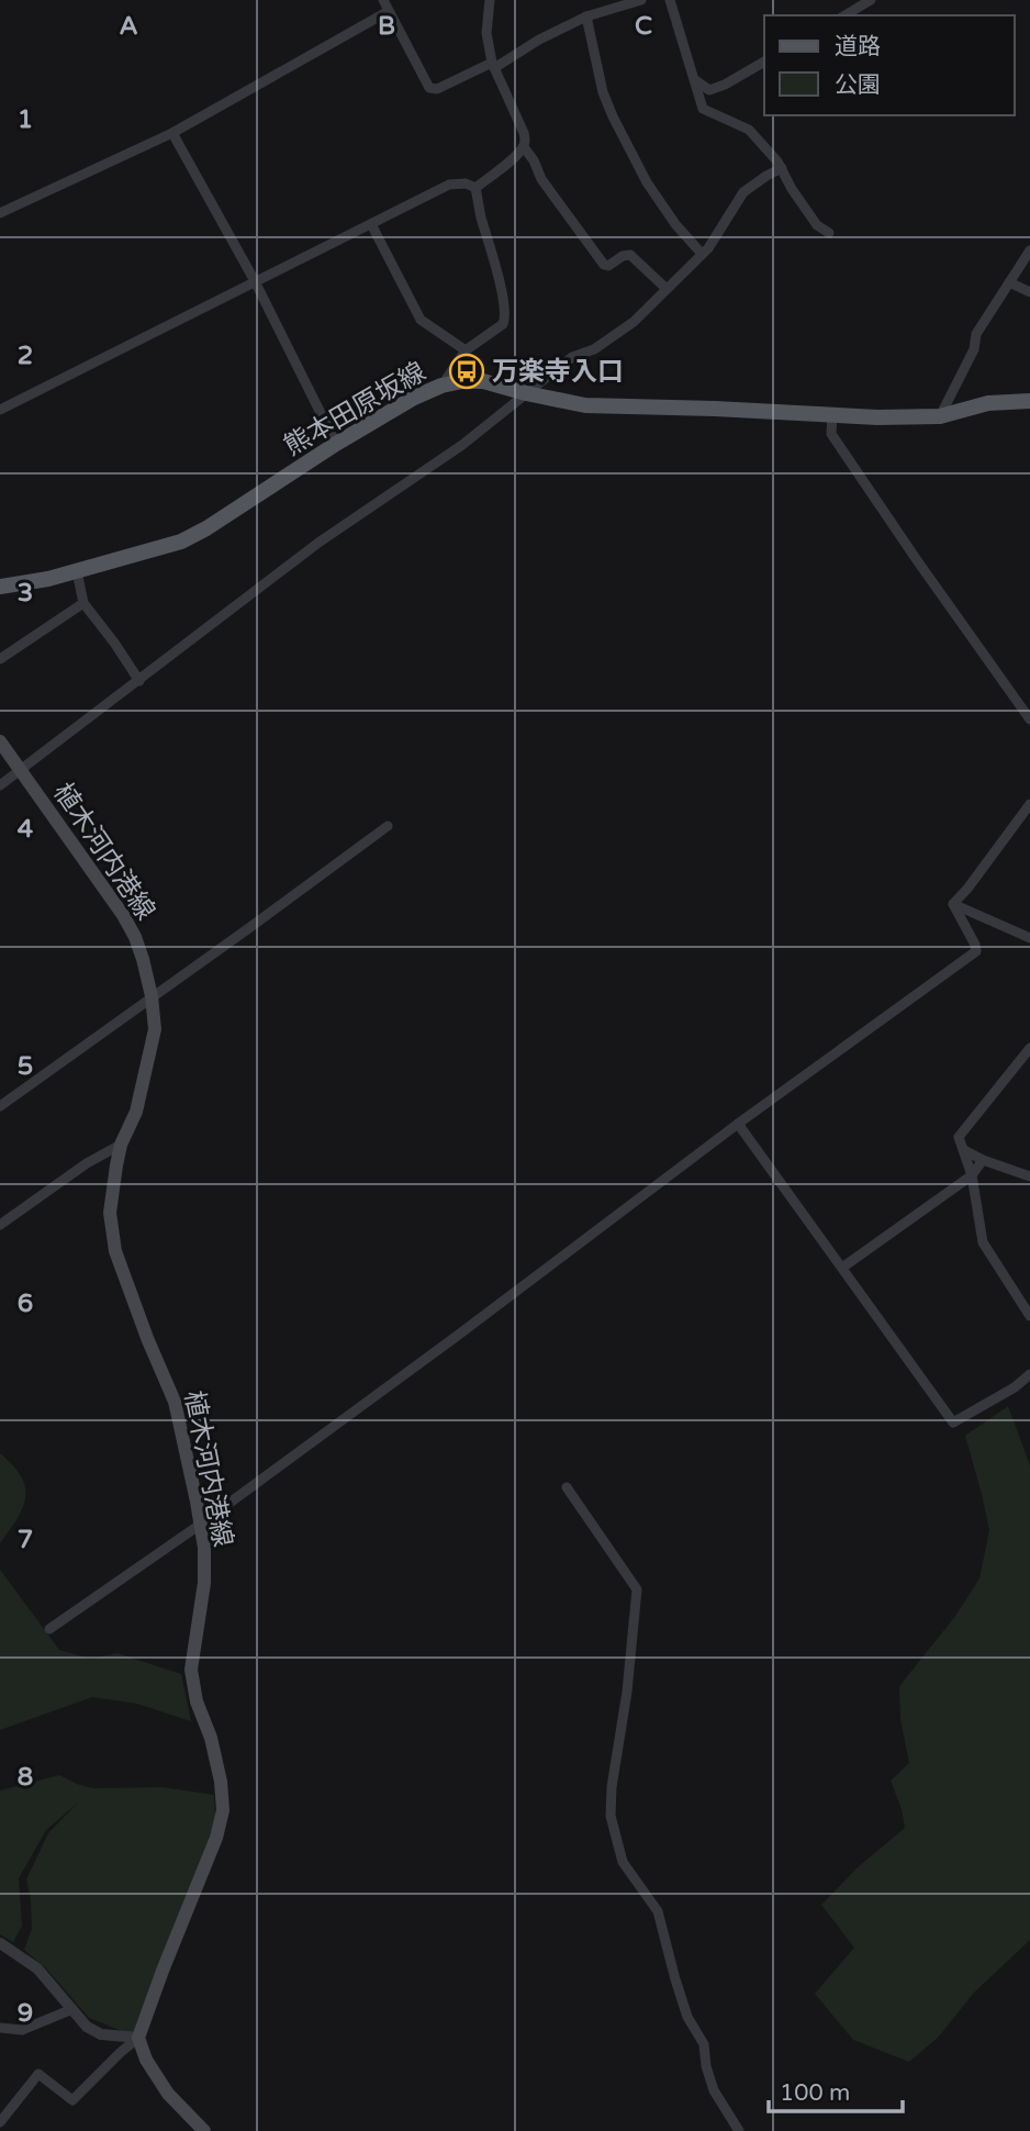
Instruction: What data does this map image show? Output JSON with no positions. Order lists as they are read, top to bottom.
{
  "streets": {
    "main road": ["熊本田原坂線", "植木河内港線"]
  },
  "places": {
    "bus stop": ["万楽寺入口"]
  },
  "legend": ["道路", "公園"],
  "scale_bar": "100 m",
  "grid": {
    "columns": ["A", "B", "C"],
    "rows": [
      "1",
      "2",
      "3",
      "4",
      "5",
      "6",
      "7",
      "8",
      "9"
    ]
  }
}
